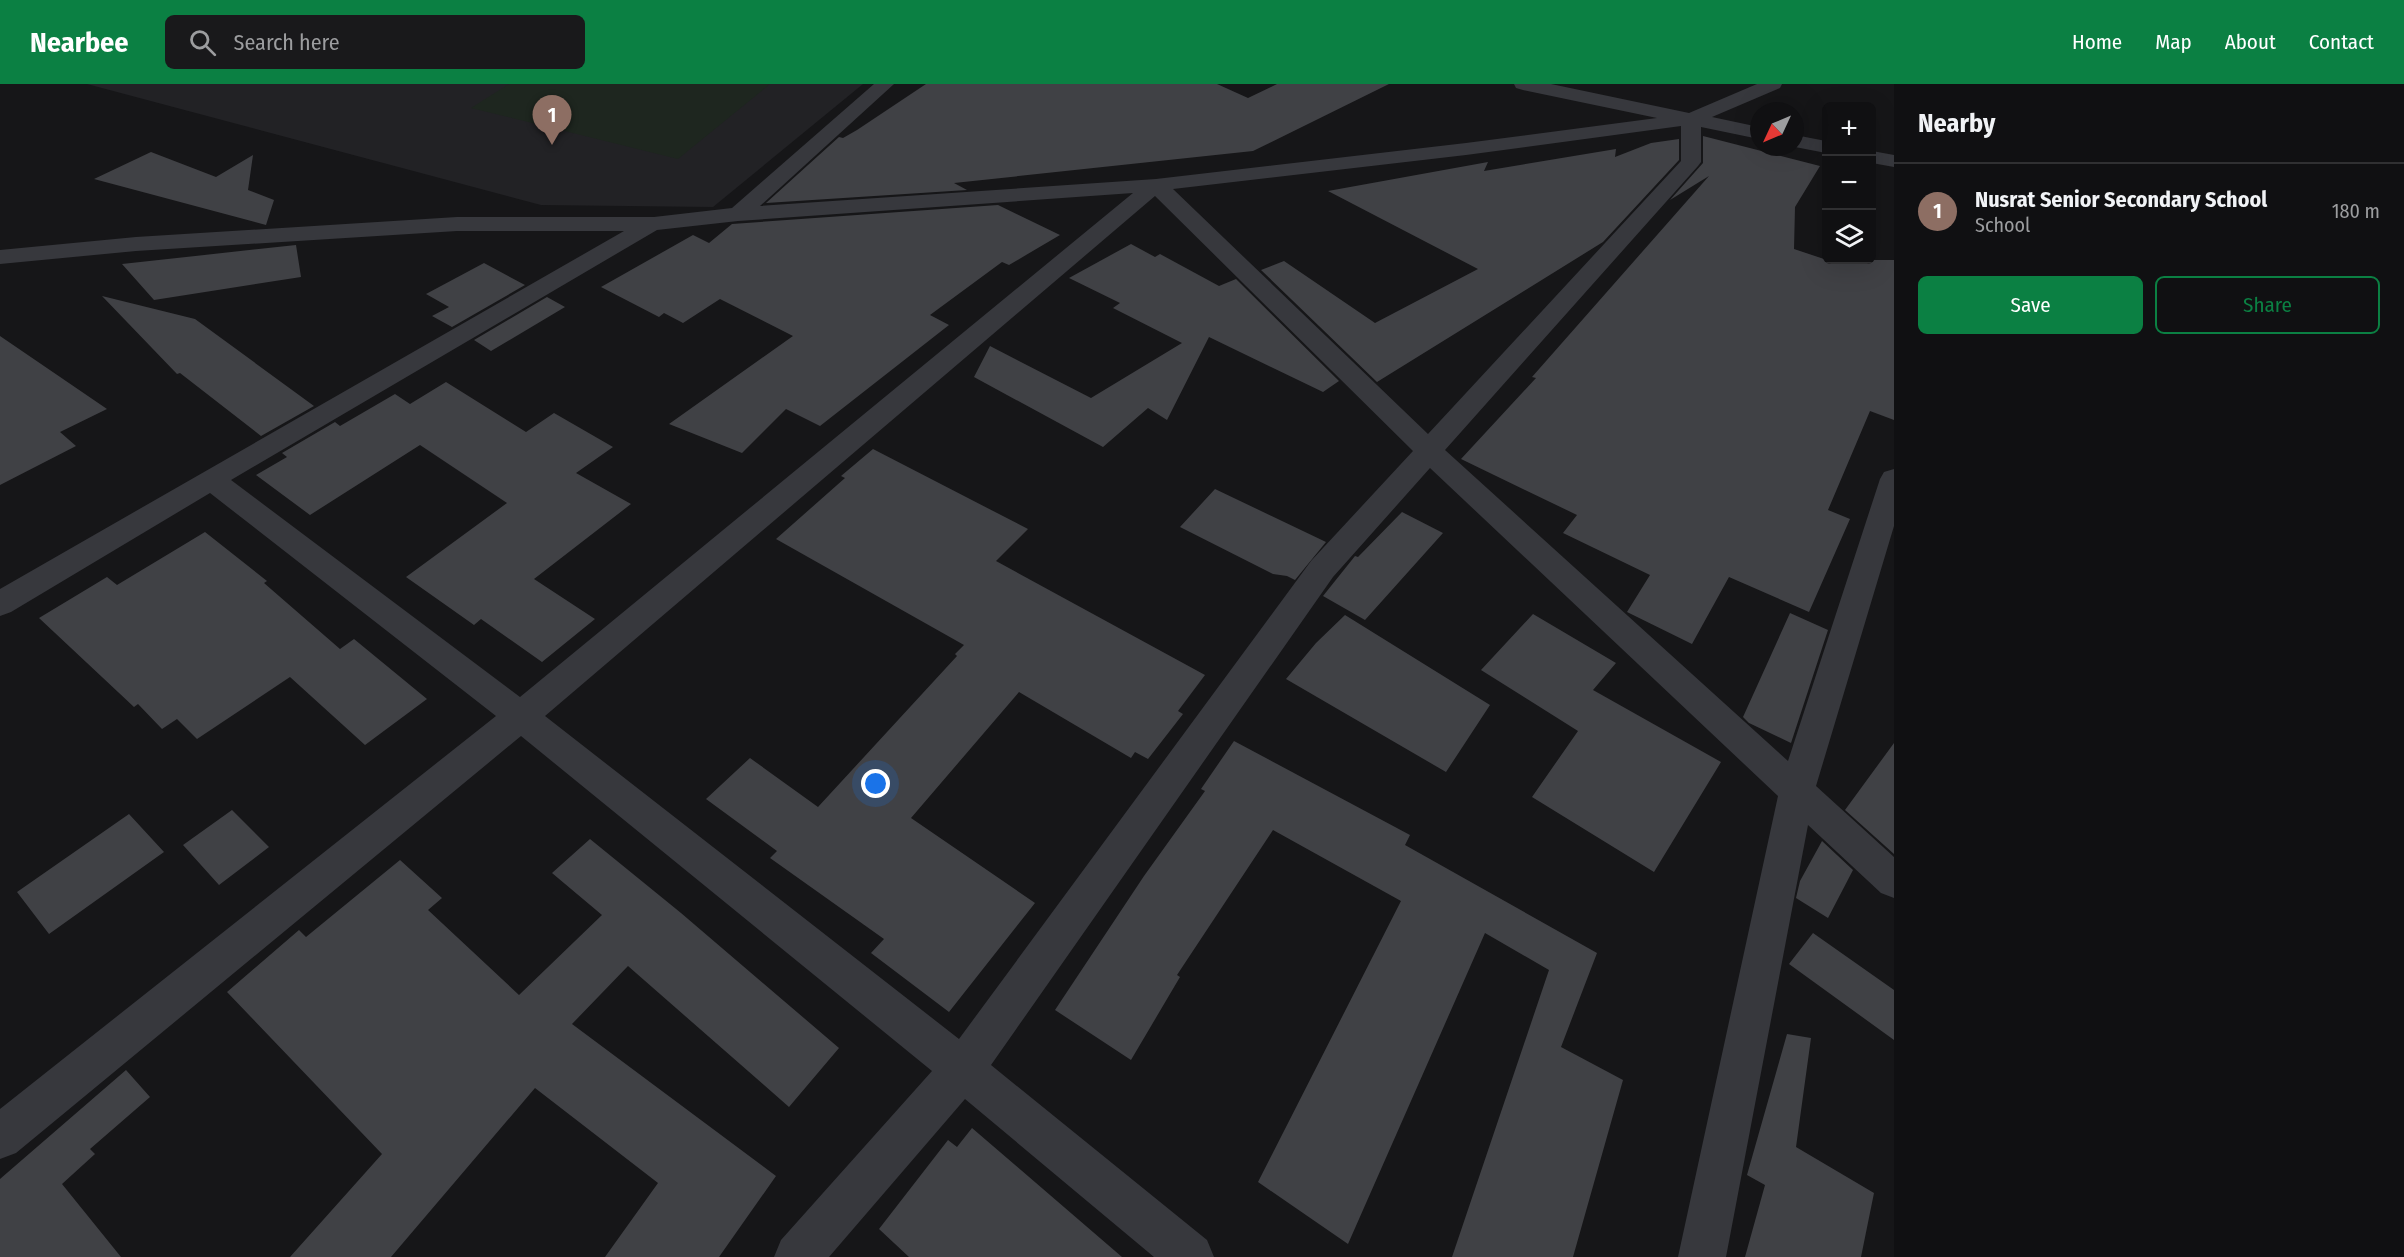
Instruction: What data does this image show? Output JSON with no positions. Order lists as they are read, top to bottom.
{
  "north": "bottom left",
  "page": {
    "header": "Nearbee",
    "search": "Search here",
    "nav": [
      "Home",
      "Map",
      "About",
      "Contact"
    ],
    "heading": "Nearby",
    "pins": "1",
    "map_buttons": ["+", "−"],
    "list": [
      {
        "mark": "1",
        "name": "Nusrat Senior Secondary School",
        "note": "School",
        "value": "180 m"
      }
    ],
    "buttons": ["Save", "Share"]
  }
}
